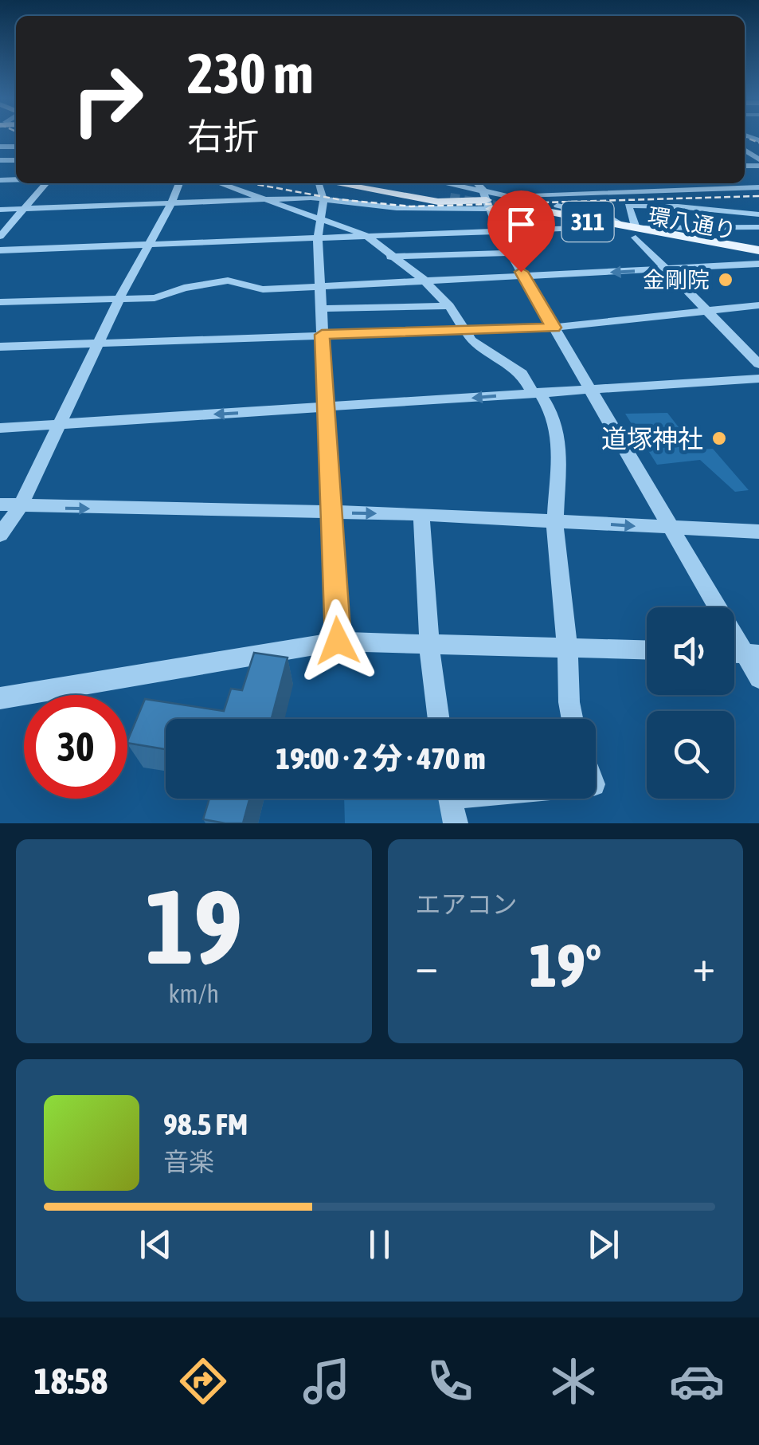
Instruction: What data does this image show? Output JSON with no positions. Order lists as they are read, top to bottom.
{
  "streets": {
    "main road": ["311", "環八通り"]
  },
  "places": ["金剛院", "道塚神社"],
  "page": {
    "turn": ["230 m", "右折"],
    "limit": "30",
    "trip": "19:00 · 2 分 · 470 m",
    "tile": [
      ["19", "km/h"],
      "エアコン"
    ],
    "heat": ["−", "19°", "+"],
    "song": ["98.5 FM", "音楽"],
    "tabs": "18:58"
  }
}
